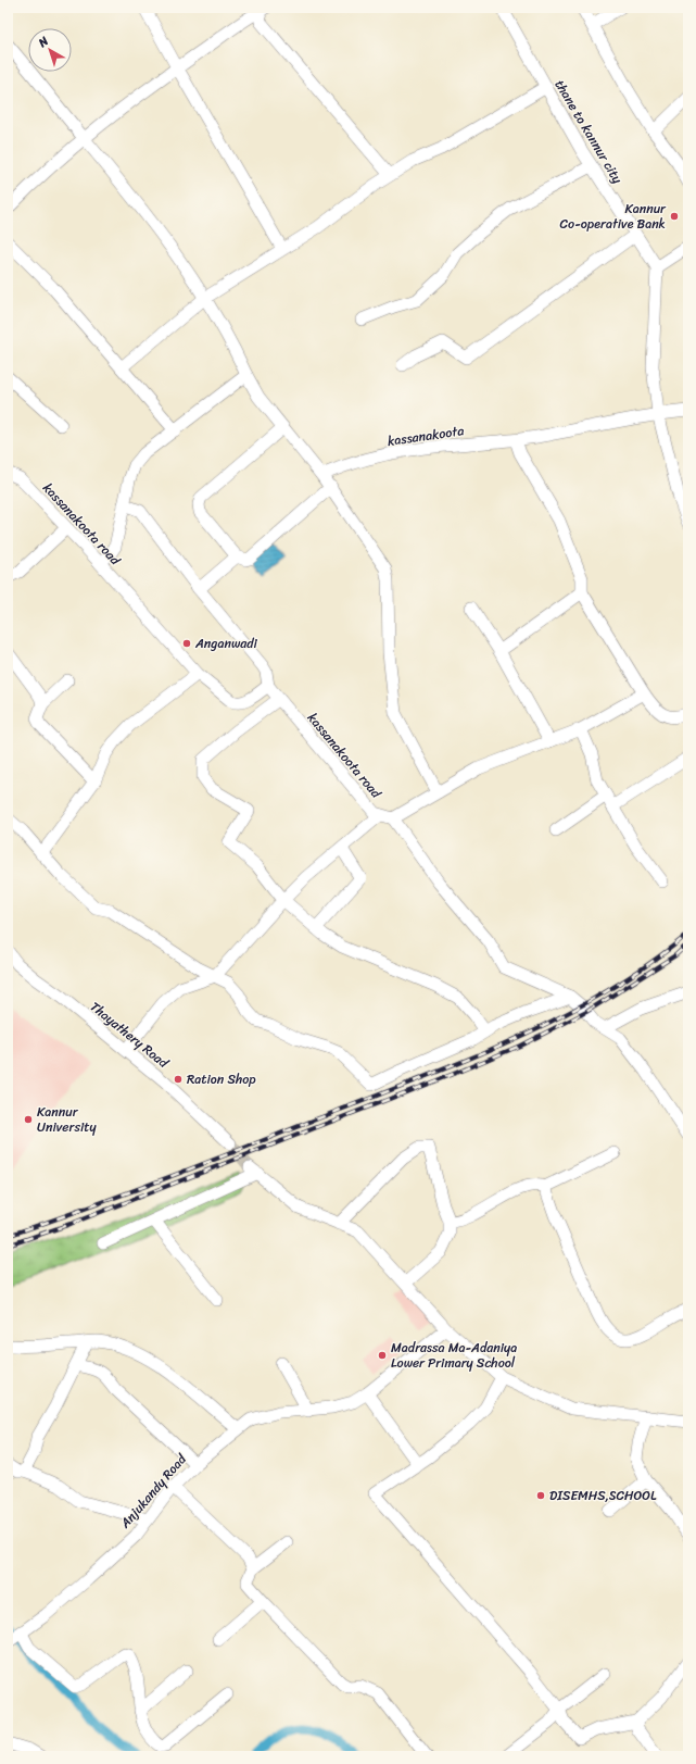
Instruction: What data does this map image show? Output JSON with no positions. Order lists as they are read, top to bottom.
{
  "streets": {
    "street": [
      "thane to kannur city",
      "kassanakoota",
      "kassanakoota road",
      "Thayathery Road",
      "Anjukandy Road"
    ]
  },
  "places": [
    "Kannur Co-operative Bank",
    "Anganwadi",
    "Ration Shop",
    "Kannur University",
    "Madrassa Ma-Adaniya Lower Primary School",
    "DISEMHS,SCHOOL"
  ],
  "north": "top left"
}
